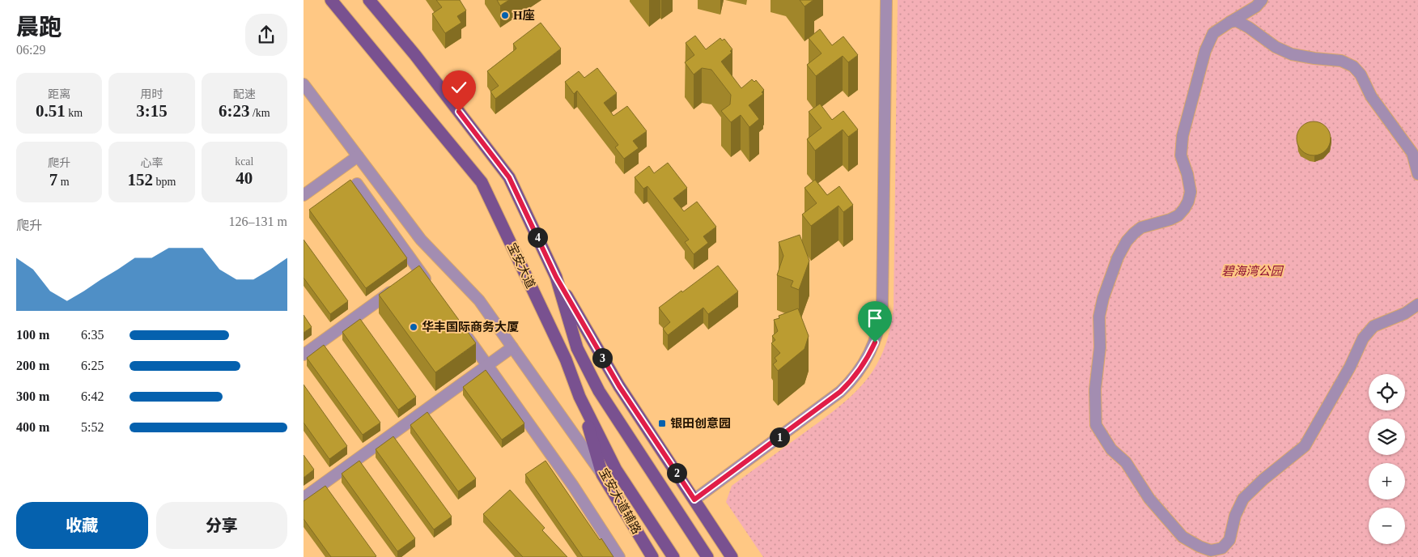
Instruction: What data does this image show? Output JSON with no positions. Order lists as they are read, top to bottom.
{
  "streets": {
    "main road": ["宝安大道", "宝安大道辅路"]
  },
  "crossings": [
    ["宝安大道", "宝安大道辅路"]
  ],
  "parks": ["碧海湾公园"],
  "places": {
    "other": ["H座", "华丰国际商务大厦"],
    "transit": ["银田创意园"]
  },
  "page": {
    "heading": ["晨跑", "06:29"],
    "stats": [
      ["距离", "0.51 km"],
      ["用时", "3:15"],
      ["配速", "6:23 /km"],
      ["爬升", "7 m"],
      ["心率", "152 bpm"],
      ["kcal", "40"]
    ],
    "chart": ["爬升", "126–131 m"],
    "pins": [
      "4",
      "3",
      "1",
      "2"
    ],
    "list": [
      {
        "name": "100 m",
        "note": "6:35"
      },
      {
        "name": "200 m",
        "note": "6:25"
      },
      {
        "name": "300 m",
        "note": "6:42"
      },
      {
        "name": "400 m",
        "note": "5:52"
      }
    ],
    "map_buttons": ["+", "−"],
    "buttons": ["收藏", "分享"]
  }
}
